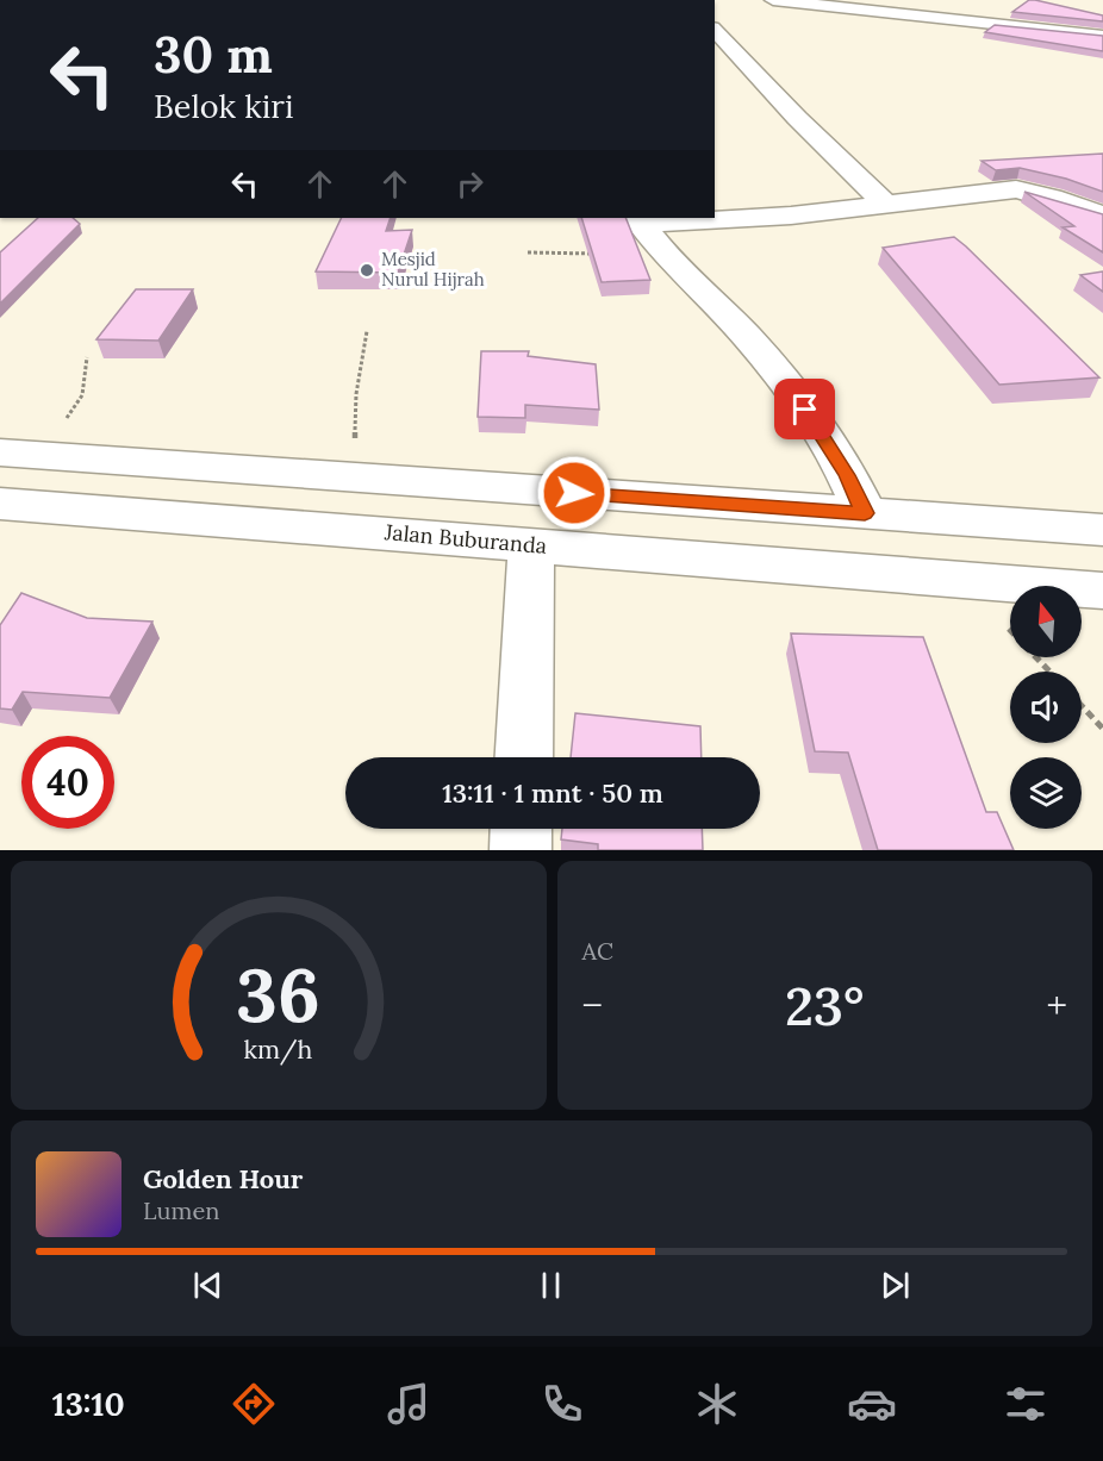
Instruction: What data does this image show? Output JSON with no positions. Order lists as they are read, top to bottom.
{
  "streets": {
    "street": ["Jalan Buburanda"]
  },
  "places": ["Mesjid Nurul Hijrah"],
  "north": "top",
  "page": {
    "turn": ["30 m", "Belok kiri"],
    "limit": "40",
    "trip": "13:11 · 1 mnt · 50 m",
    "tile": "AC",
    "heat": ["−", "23°", "+"],
    "song": ["Golden Hour", "Lumen"],
    "tabs": "13:10",
    "gauge": ["36", "km/h"]
  }
}
